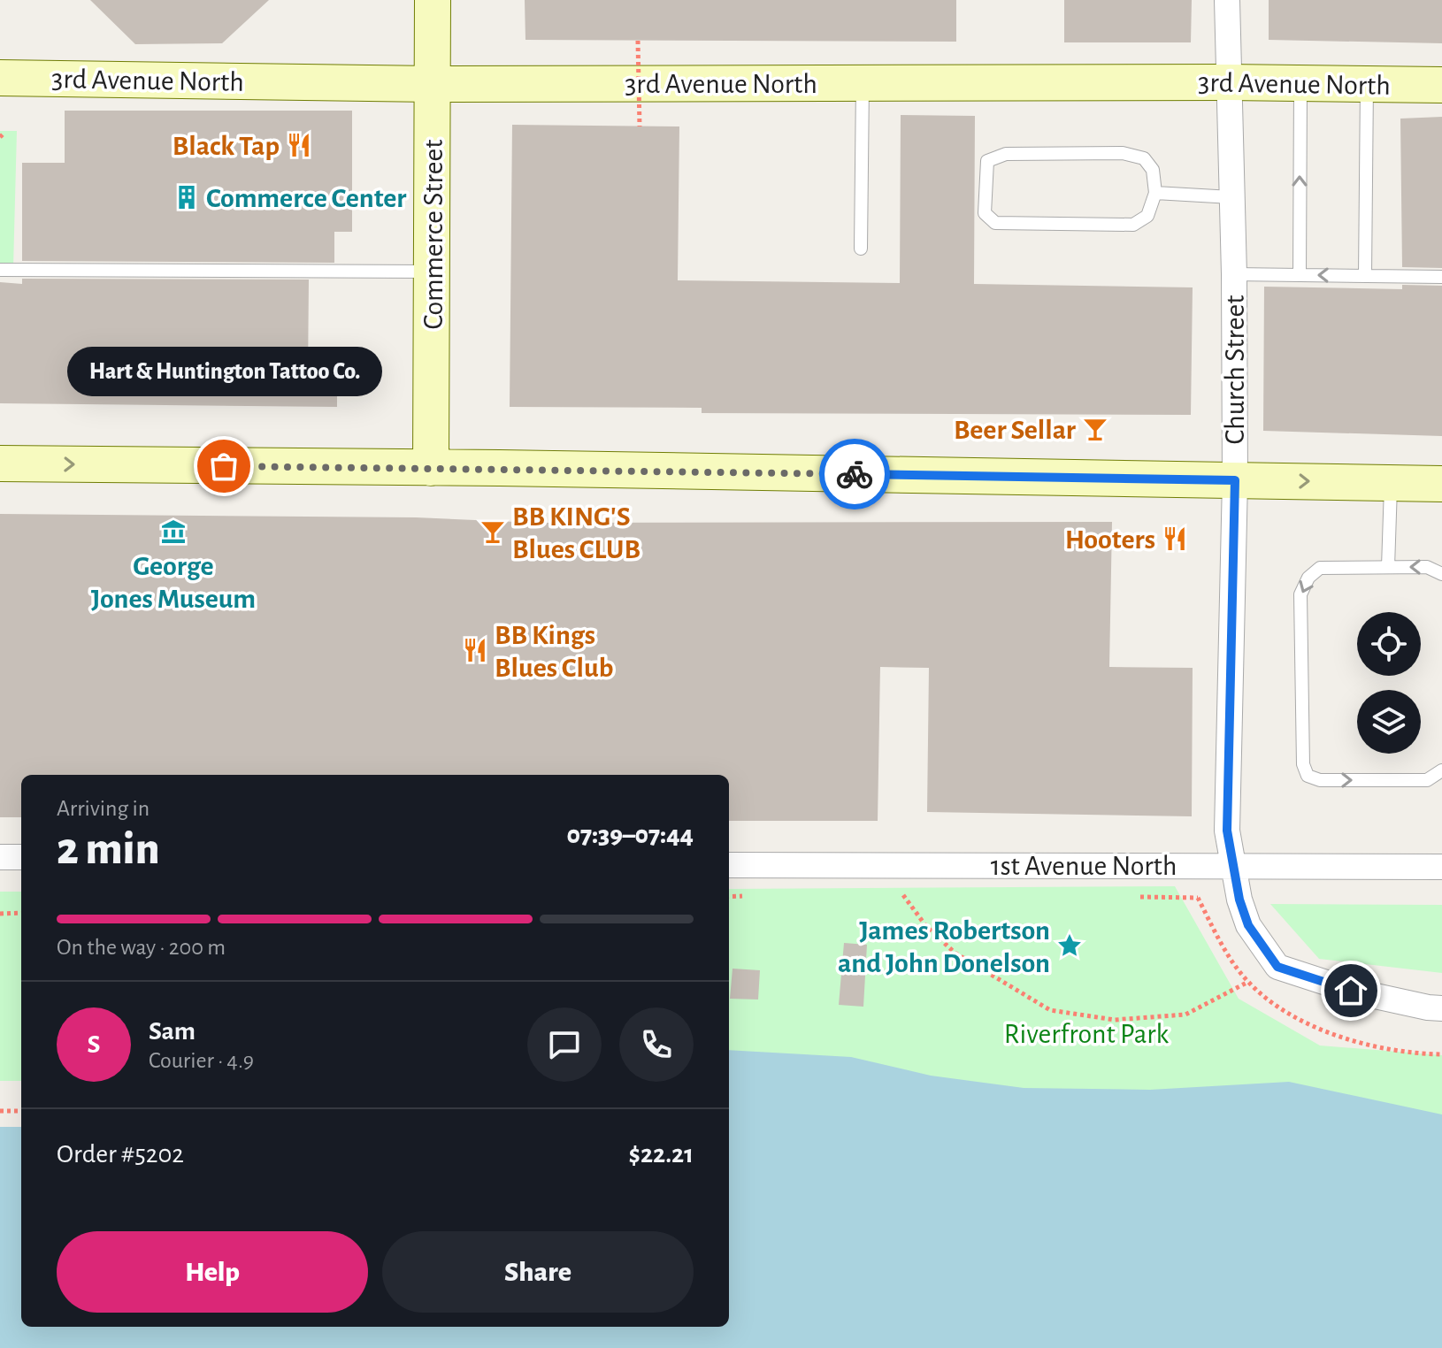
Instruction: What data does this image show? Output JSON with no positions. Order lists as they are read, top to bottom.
{
  "streets": {
    "street": [
      "3rd Avenue North",
      "Commerce Street",
      "Church Street",
      "1st Avenue North"
    ]
  },
  "crossings": [
    ["3rd Avenue North", "Commerce Street"],
    ["3rd Avenue North", "Church Street"],
    ["Church Street", "1st Avenue North"]
  ],
  "parks": ["Riverfront Park"],
  "places": {
    "restaurant": ["Black Tap", "Hooters", "BB Kings Blues Club"],
    "building": ["Commerce Center"],
    "bar": ["Beer Sellar", "BB KING'S Blues CLUB"],
    "other": ["Hart & Huntington Tattoo Co."],
    "museum": ["George Jones Museum"],
    "place": ["James Robertson and John Donelson"]
  },
  "page": {
    "bubble": "Hart & Huntington Tattoo Co.",
    "heading": ["2 min", "Arriving in", "07:39–07:44"],
    "panel": [
      "Sam",
      "Courier · 4.9",
      "Order #5202",
      "$22.21"
    ],
    "bar": "On the way · 200 m",
    "round": "S",
    "buttons": ["Help", "Share"]
  }
}
